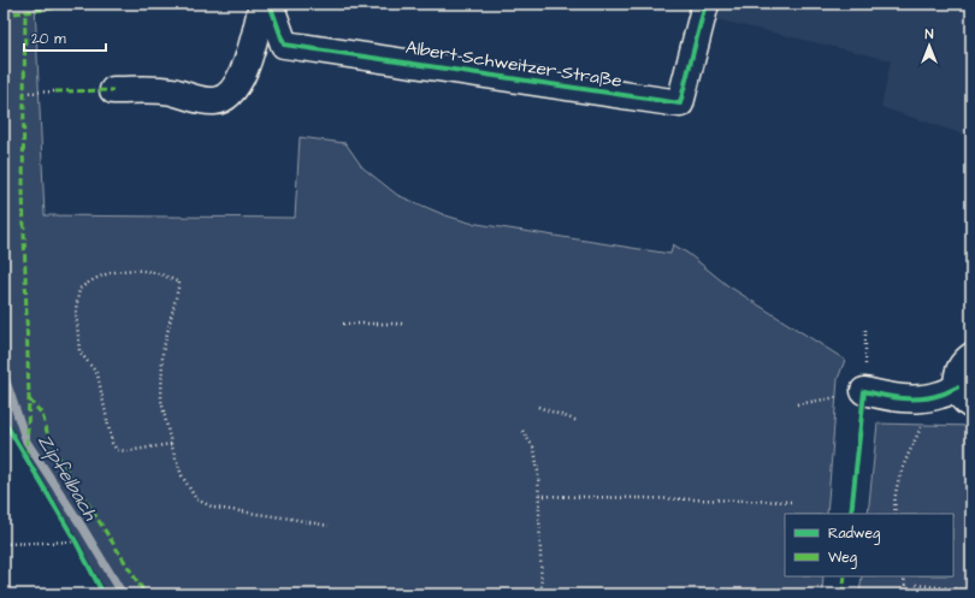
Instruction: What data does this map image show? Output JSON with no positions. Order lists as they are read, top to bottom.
{
  "streets": {
    "street": ["Albert-Schweitzer-Straße"]
  },
  "water": ["Zipfelbach"],
  "legend": ["Radweg", "Weg"],
  "scale_bar": "20 m",
  "north": "top"
}
